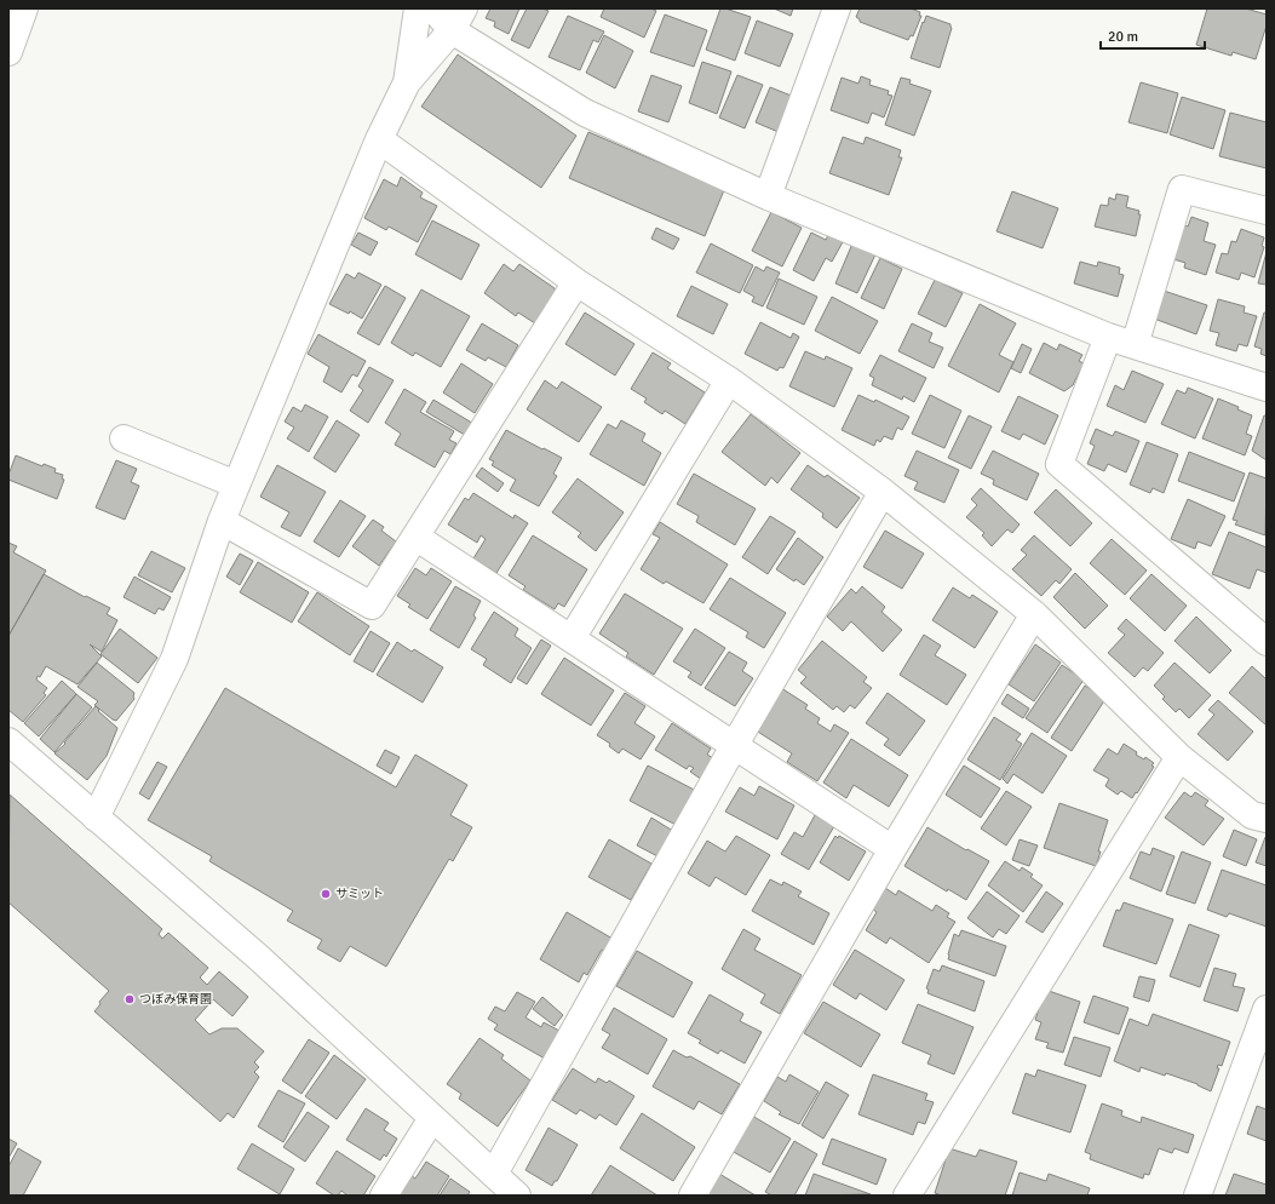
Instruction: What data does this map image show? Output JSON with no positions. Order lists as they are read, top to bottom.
{
  "places": ["サミット", "つぼみ保育園"],
  "scale_bar": "20 m"
}
